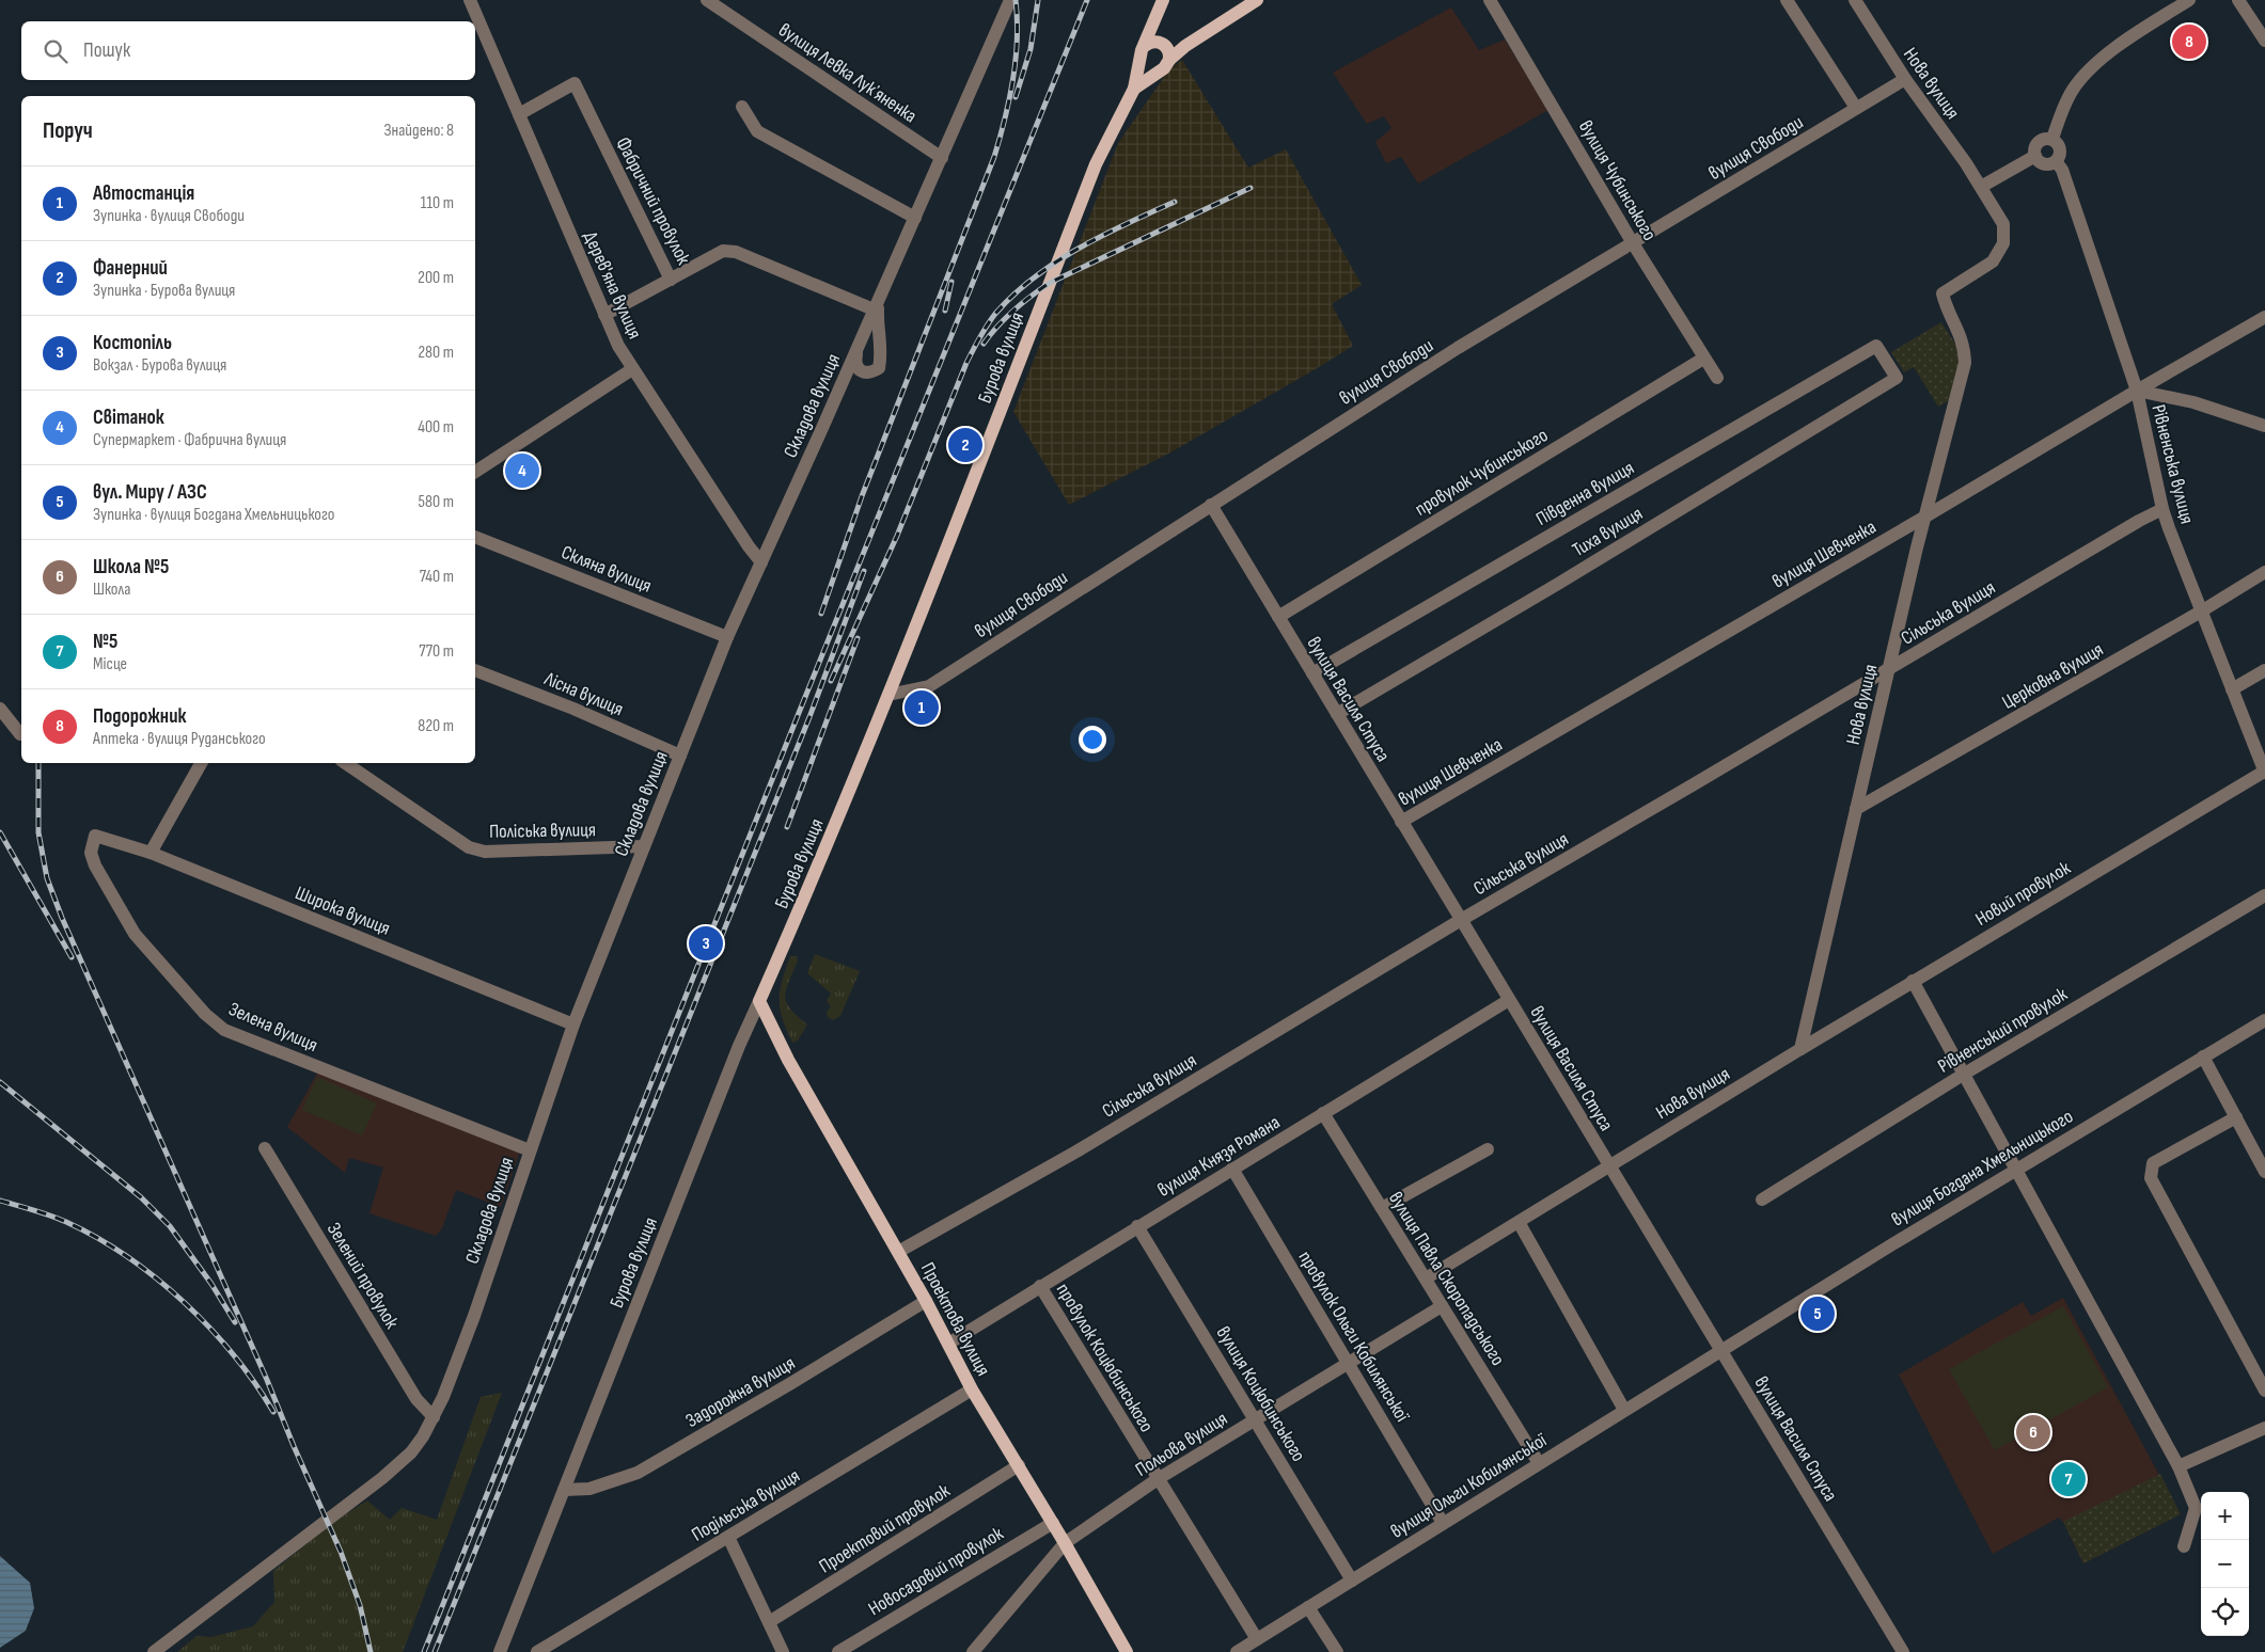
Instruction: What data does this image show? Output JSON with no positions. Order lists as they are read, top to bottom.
{
  "streets": {
    "main road": ["Бурова вулиця", "Проектова вулиця"],
    "street": [
      "вулиця Левка Лукʼяненка",
      "Нова вулиця",
      "вулиця Свободи",
      "вулиця Чубинського",
      "Фабричний провулок",
      "Дерев'яна вулиця",
      "Складова вулиця",
      "Рівненська вулиця",
      "провулок Чубинського",
      "Південна вулиця",
      "Тиха вулиця",
      "вулиця Шевченка",
      "Скляна вулиця",
      "Сільська вулиця",
      "Церковна вулиця",
      "Лісна вулиця",
      "вулиця Василя Стуса",
      "Поліська вулиця",
      "Новий провулок",
      "Широка вулиця",
      "Зелена вулиця",
      "Рівненський провулок",
      "вулиця Князя Романа",
      "вулиця Богдана Хмельницького",
      "Зелений провулок",
      "вулиця Павла Скоропадського",
      "провулок Ольги Кобилянської",
      "провулок Коцюбинського",
      "Задорожна вулиця",
      "вулиця Коцюбинського",
      "Польова вулиця",
      "вулиця Ольги Кобилянської",
      "Подільська вулиця",
      "Проектовий провулок",
      "Новосадовий провулок"
    ]
  },
  "crossings": [
    ["вулиця Левка Лукʼяненка", "Складова вулиця"],
    ["Нова вулиця", "вулиця Свободи"],
    ["Нова вулиця", "вулиця Шевченка"],
    ["Нова вулиця", "Сільська вулиця"],
    ["Нова вулиця", "Церковна вулиця"],
    ["Нова вулиця", "вулиця Василя Стуса"],
    ["Нова вулиця", "Новий провулок"],
    ["вулиця Свободи", "вулиця Чубинського"],
    ["вулиця Свободи", "Бурова вулиця"],
    ["вулиця Свободи", "вулиця Василя Стуса"],
    ["вулиця Чубинського", "провулок Чубинського"],
    ["Фабричний провулок", "Дерев'яна вулиця"],
    ["Фабричний провулок", "Складова вулиця"],
    ["Дерев'яна вулиця", "Складова вулиця"],
    ["Бурова вулиця", "Проектова вулиця"],
    ["Бурова вулиця", "Задорожна вулиця"],
    ["Складова вулиця", "Скляна вулиця"],
    ["Складова вулиця", "Лісна вулиця"],
    ["Складова вулиця", "Поліська вулиця"],
    ["Складова вулиця", "Широка вулиця"],
    ["Складова вулиця", "Зелена вулиця"],
    ["Складова вулиця", "Зелений провулок"],
    ["Рівненська вулиця", "вулиця Шевченка"],
    ["Рівненська вулиця", "Сільська вулиця"],
    ["Рівненська вулиця", "Церковна вулиця"],
    ["Рівненська вулиця", "Новий провулок"],
    ["провулок Чубинського", "вулиця Василя Стуса"],
    ["Південна вулиця", "Тиха вулиця"],
    ["Південна вулиця", "вулиця Василя Стуса"],
    ["Тиха вулиця", "вулиця Василя Стуса"],
    ["вулиця Шевченка", "вулиця Василя Стуса"],
    ["Сільська вулиця", "вулиця Василя Стуса"],
    ["Сільська вулиця", "Проектова вулиця"],
    ["вулиця Василя Стуса", "вулиця Князя Романа"],
    ["вулиця Василя Стуса", "вулиця Богдана Хмельницького"],
    ["вулиця Василя Стуса", "вулиця Ольги Кобилянської"],
    ["Широка вулиця", "Зелена вулиця"],
    ["вулиця Князя Романа", "вулиця Павла Скоропадського"],
    ["вулиця Князя Романа", "Проектова вулиця"],
    ["вулиця Князя Романа", "провулок Ольги Кобилянської"],
    ["вулиця Князя Романа", "провулок Коцюбинського"],
    ["вулиця Князя Романа", "вулиця Коцюбинського"],
    ["вулиця Богдана Хмельницького", "вулиця Ольги Кобилянської"],
    ["вулиця Павла Скоропадського", "Польова вулиця"],
    ["вулиця Павла Скоропадського", "вулиця Ольги Кобилянської"],
    ["Проектова вулиця", "Задорожна вулиця"],
    ["Проектова вулиця", "Польова вулиця"],
    ["Проектова вулиця", "Подільська вулиця"],
    ["Проектова вулиця", "Проектовий провулок"],
    ["Проектова вулиця", "Новосадовий провулок"],
    ["провулок Ольги Кобилянської", "Польова вулиця"],
    ["провулок Ольги Кобилянської", "вулиця Ольги Кобилянської"],
    ["провулок Коцюбинського", "Польова вулиця"],
    ["провулок Коцюбинського", "вулиця Ольги Кобилянської"],
    ["вулиця Коцюбинського", "Польова вулиця"],
    ["вулиця Коцюбинського", "вулиця Ольги Кобилянської"]
  ],
  "page": {
    "search": "Пошук",
    "pins": [
      "8",
      "2",
      "4",
      "1",
      "3",
      "5",
      "6",
      "7"
    ],
    "heading": ["Поруч", "Знайдено: 8"],
    "list": [
      {
        "mark": "1",
        "name": "Автостанція",
        "note": "Зупинка · вулиця Свободи",
        "value": "110 m"
      },
      {
        "mark": "2",
        "name": "Фанерний",
        "note": "Зупинка · Бурова вулиця",
        "value": "200 m"
      },
      {
        "mark": "3",
        "name": "Костопіль",
        "note": "Вокзал · Бурова вулиця",
        "value": "280 m"
      },
      {
        "mark": "4",
        "name": "Світанок",
        "note": "Супермаркет · Фабрична вулиця",
        "value": "400 m"
      },
      {
        "mark": "5",
        "name": "вул. Миру / АЗС",
        "note": "Зупинка · вулиця Богдана Хмельницького",
        "value": "580 m"
      },
      {
        "mark": "6",
        "name": "Школа №5",
        "note": "Школа",
        "value": "740 m"
      },
      {
        "mark": "7",
        "name": "№5",
        "note": "Місце",
        "value": "770 m"
      },
      {
        "mark": "8",
        "name": "Подорожник",
        "note": "Аптека · вулиця Руданського",
        "value": "820 m"
      }
    ],
    "map_buttons": ["+", "−"]
  }
}
